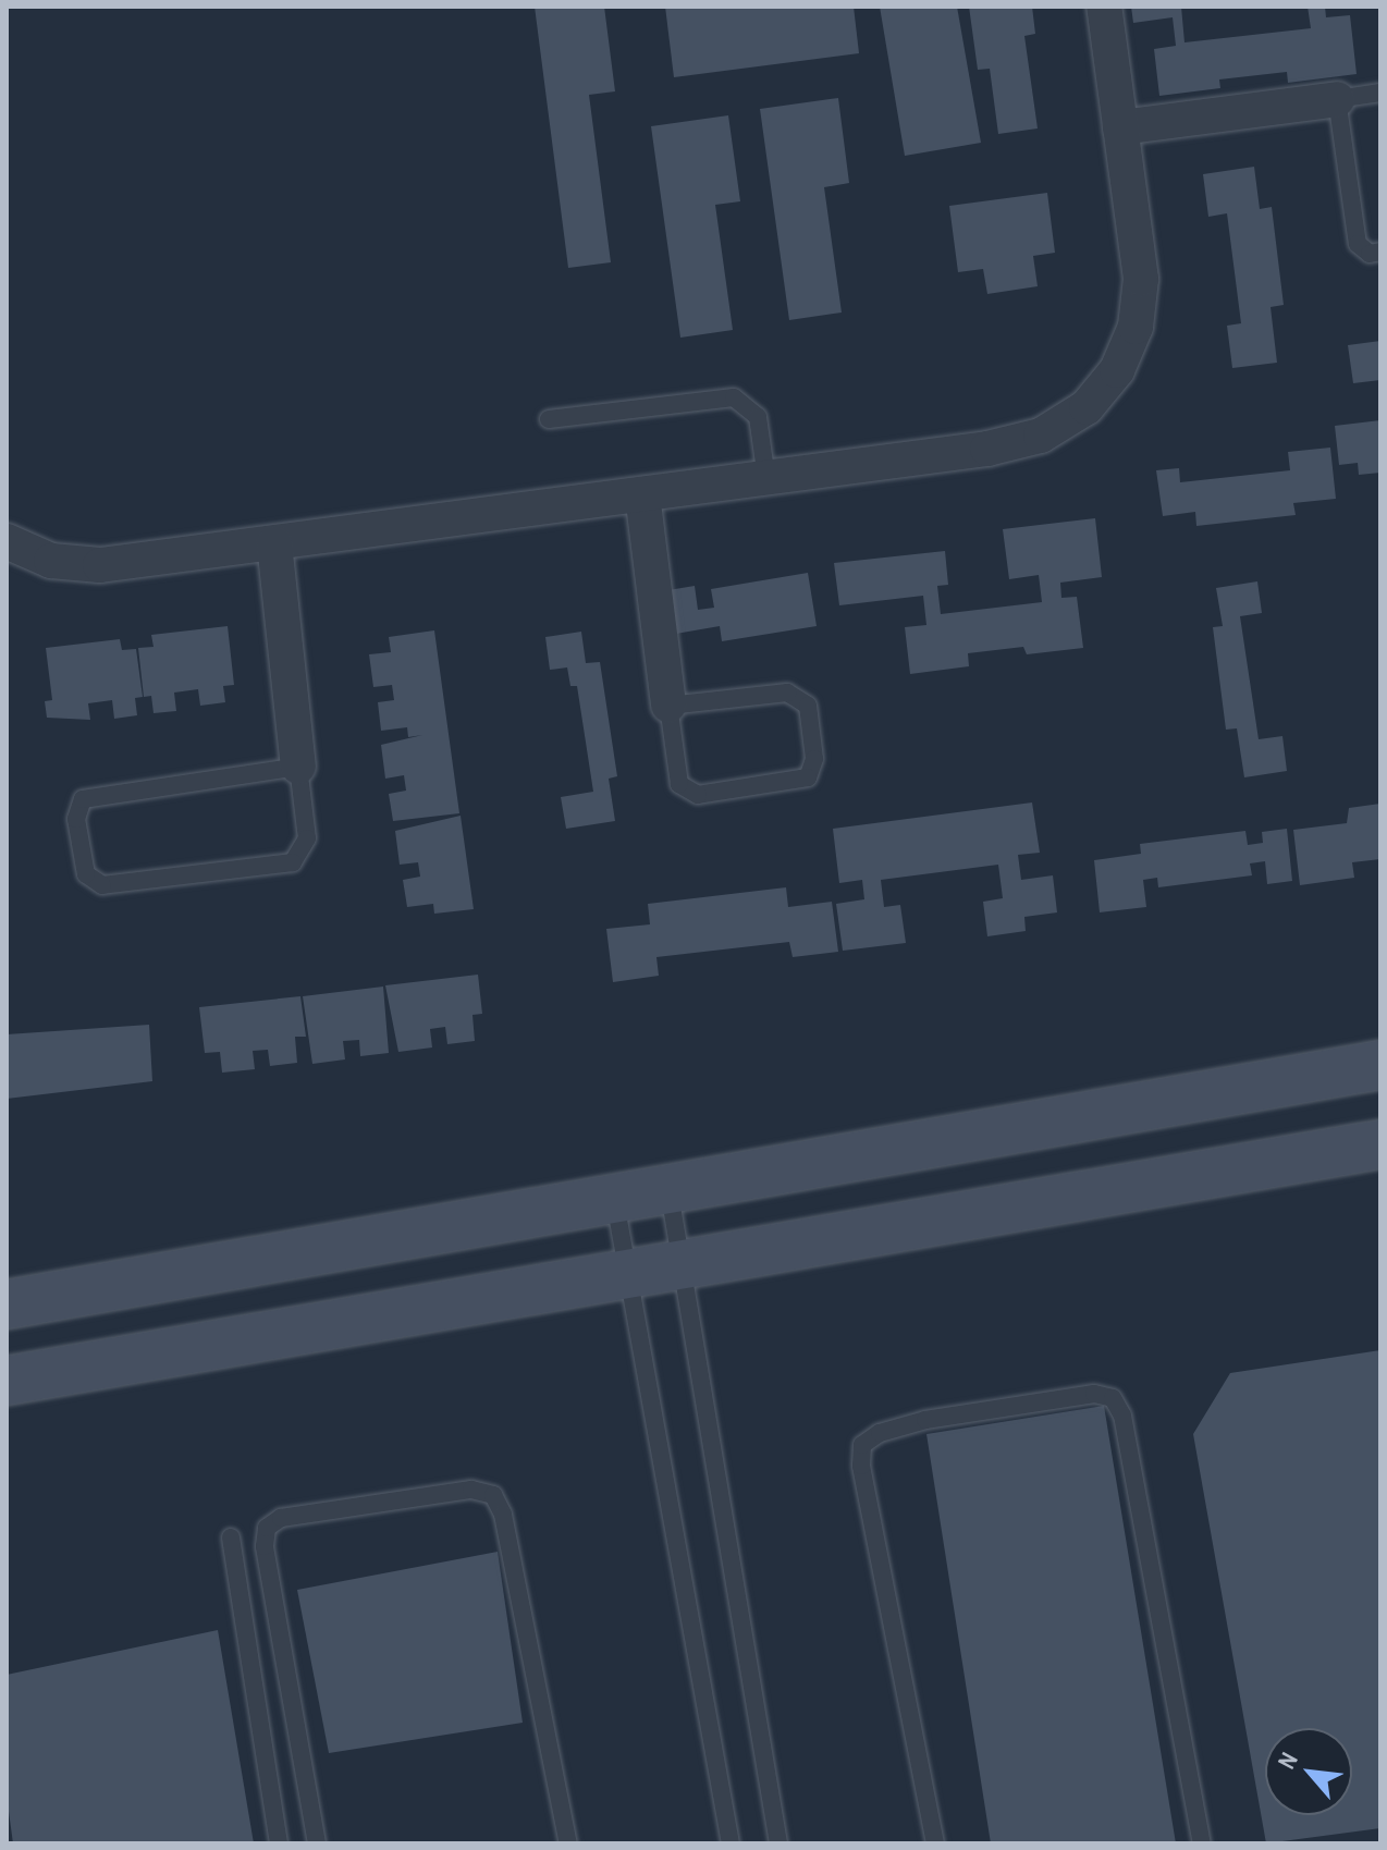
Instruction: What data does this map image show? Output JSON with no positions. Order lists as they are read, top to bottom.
{
  "north": "top left"
}
